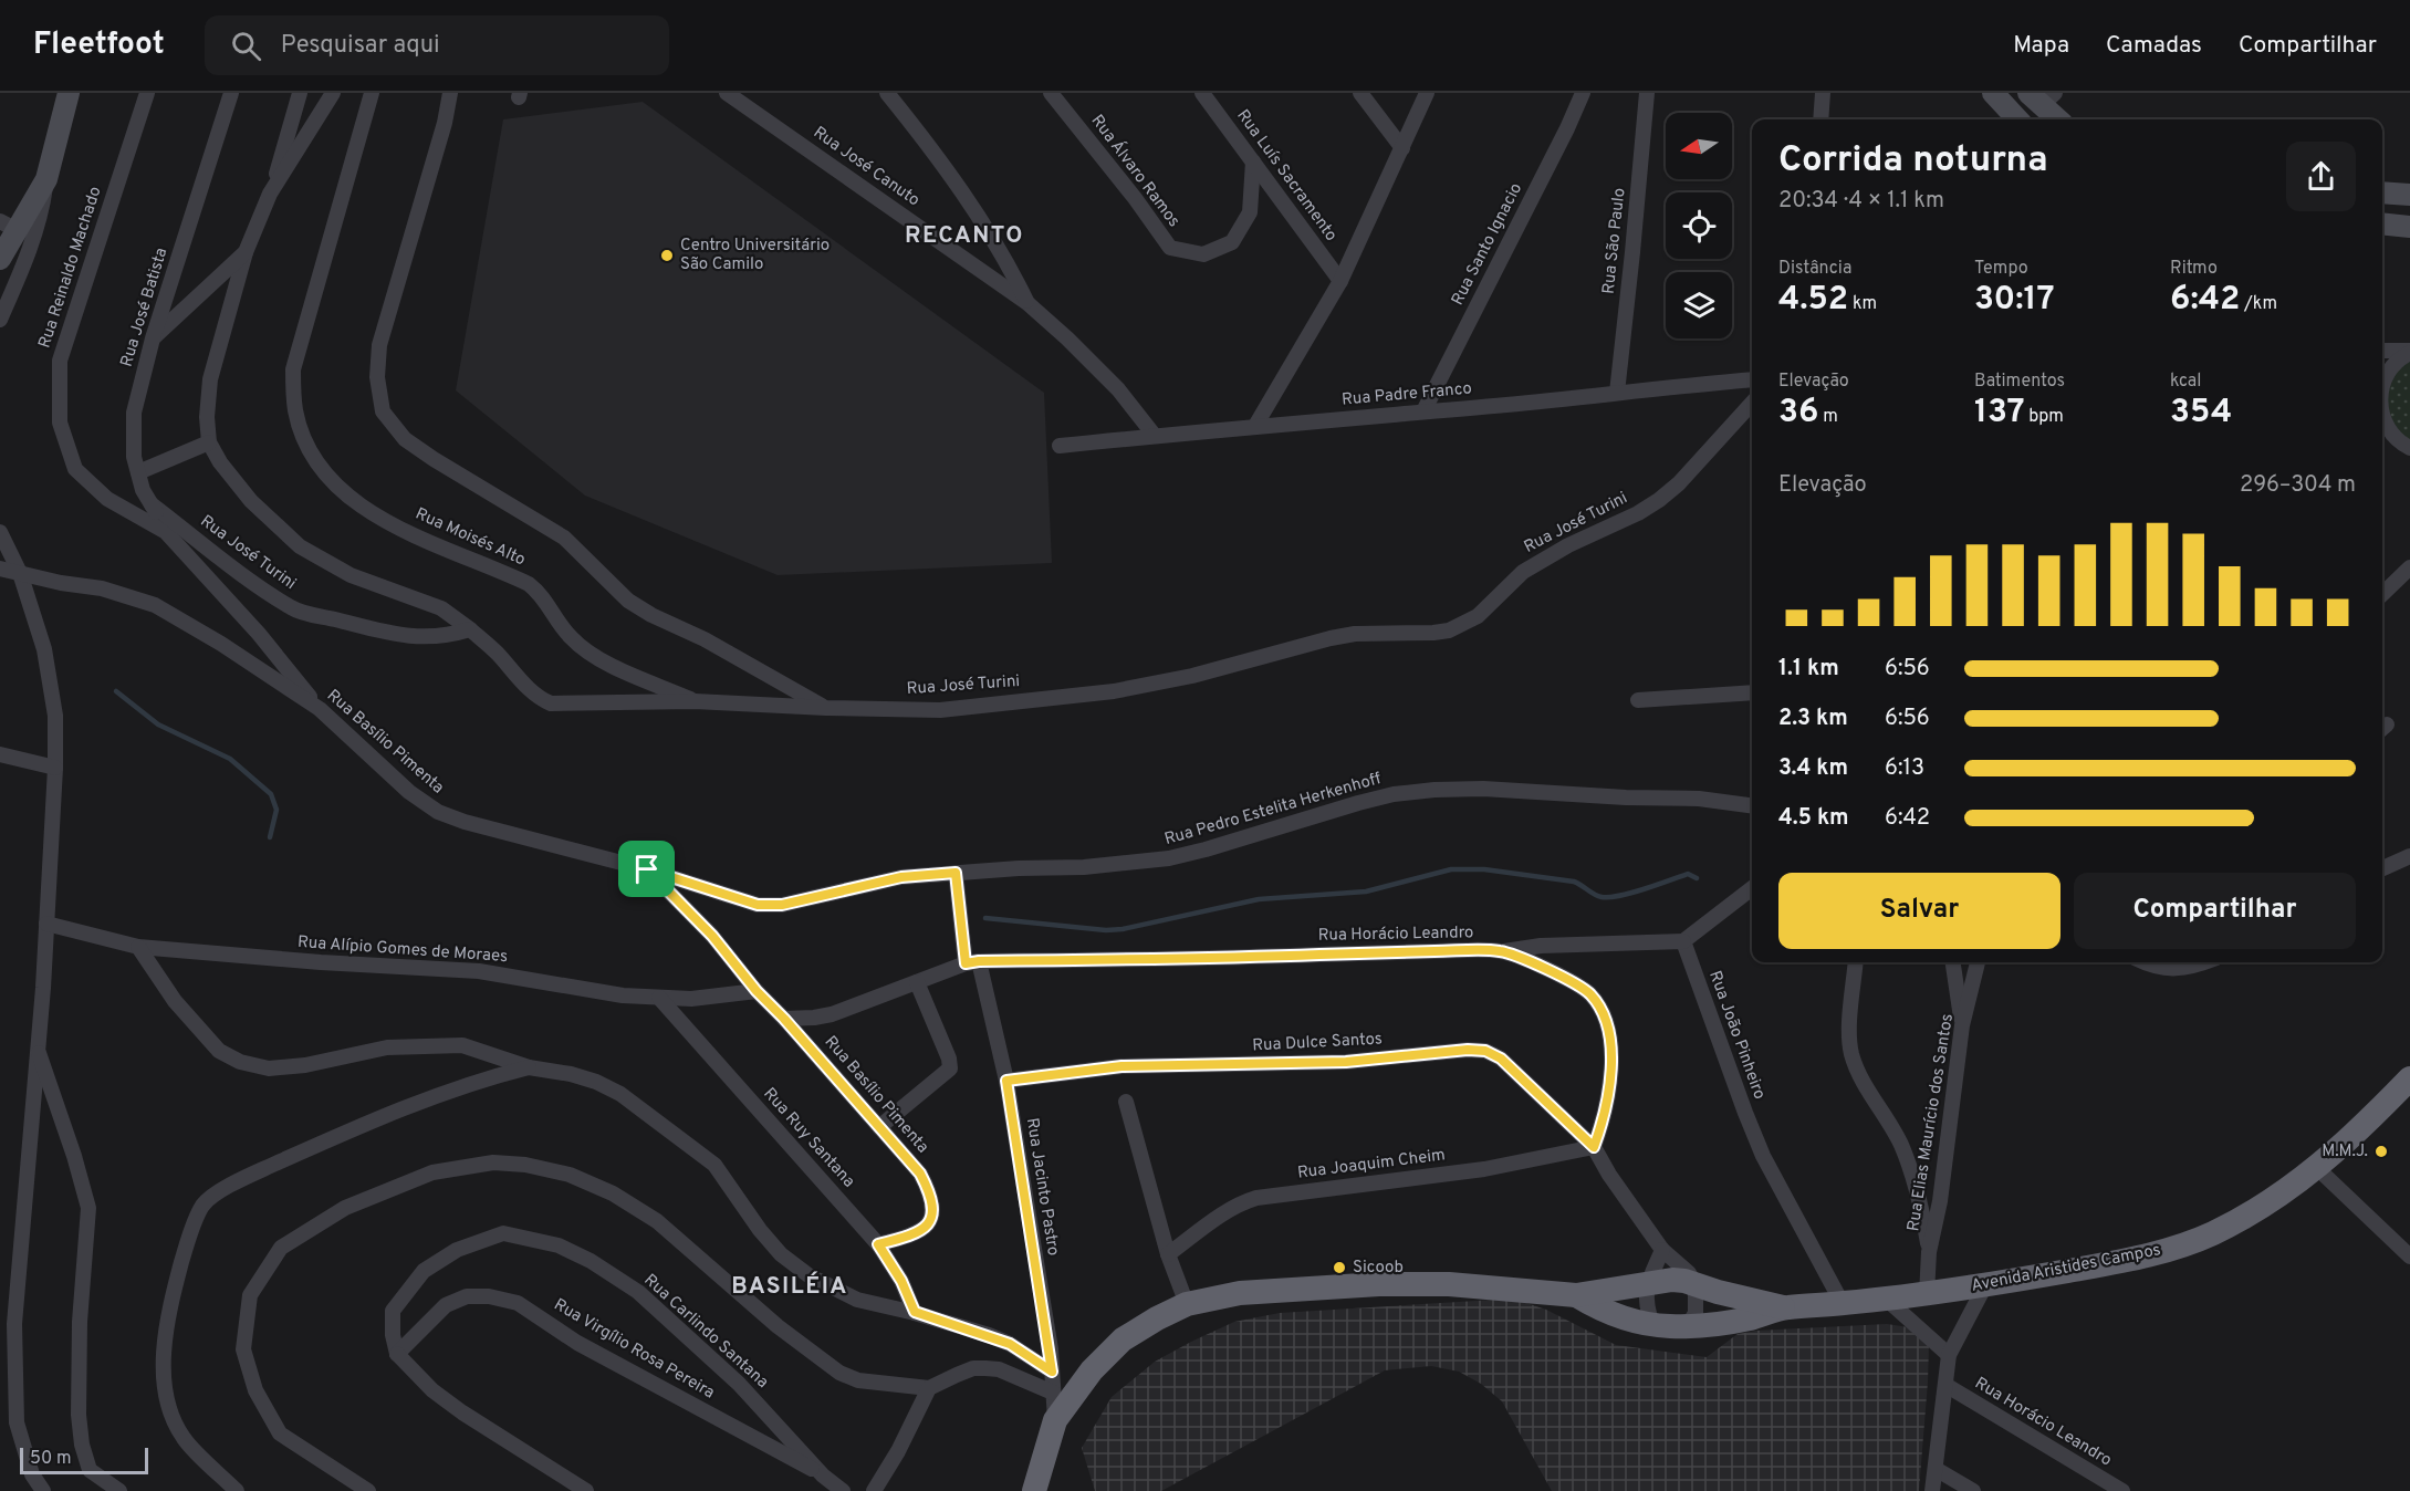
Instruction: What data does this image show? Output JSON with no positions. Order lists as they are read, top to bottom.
{
  "streets": {
    "highway": ["Avenida Aristides Campos"],
    "street": [
      "Rua José Canuto",
      "Rua Álvaro Ramos",
      "Rua Luís Sacramento",
      "Rua São Paulo",
      "Rua Santo Ignacio",
      "Rua Reinaldo Machado",
      "Rua José Batista",
      "Rua Padre Franco",
      "Rua José Turini",
      "Rua Moisés Alto",
      "Rua Basílio Pimenta",
      "Rua Pedro Estelita Herkenhoff",
      "Rua Horácio Leandro",
      "Rua Alípio Gomes de Moraes",
      "Rua João Pinheiro",
      "Rua Dulce Santos",
      "Rua Elias Maurício dos Santos",
      "Rua Ruy Santana",
      "Rua Joaquim Cheim",
      "Rua Jacinto Pastro",
      "Rua Carlindo Santana",
      "Rua Virgílio Rosa Pereira"
    ]
  },
  "crossings": [
    ["Rua José Canuto", "Rua Padre Franco"],
    ["Rua Álvaro Ramos", "Rua Luís Sacramento"],
    ["Rua São Paulo", "Rua Padre Franco"],
    ["Rua Santo Ignacio", "Rua Padre Franco"],
    ["Rua Reinaldo Machado", "Rua José Batista"],
    ["Rua Reinaldo Machado", "Rua Basílio Pimenta"],
    ["Rua José Batista", "Rua José Turini"],
    ["Rua José Turini", "Rua Moisés Alto"],
    ["Rua Basílio Pimenta", "Rua Pedro Estelita Herkenhoff"],
    ["Rua Basílio Pimenta", "Rua Horácio Leandro"],
    ["Rua Basílio Pimenta", "Rua Alípio Gomes de Moraes"],
    ["Rua Basílio Pimenta", "Rua Ruy Santana"],
    ["Rua Basílio Pimenta", "Rua Jacinto Pastro"],
    ["Rua Pedro Estelita Herkenhoff", "Rua Jacinto Pastro"],
    ["Rua Horácio Leandro", "Rua Dulce Santos"],
    ["Rua Horácio Leandro", "Rua Joaquim Cheim"],
    ["Rua Horácio Leandro", "Rua Jacinto Pastro"],
    ["Rua Alípio Gomes de Moraes", "Rua Ruy Santana"],
    ["Rua João Pinheiro", "Avenida Aristides Campos"],
    ["Rua Dulce Santos", "Rua Joaquim Cheim"],
    ["Rua Dulce Santos", "Rua Jacinto Pastro"],
    ["Rua Elias Maurício dos Santos", "Avenida Aristides Campos"],
    ["Rua Jacinto Pastro", "Avenida Aristides Campos"],
    ["Rua Carlindo Santana", "Rua Virgílio Rosa Pereira"]
  ],
  "districts": ["RECANTO", "BASILÉIA"],
  "places": ["Centro Universitário São Camilo", "M.M.J.", "Sicoob"],
  "scale_bar": "50 m",
  "north": "left",
  "page": {
    "header": "Fleetfoot",
    "search": "Pesquisar aqui",
    "nav": ["Mapa", "Camadas", "Compartilhar"],
    "heading": ["Corrida noturna", "20:34 · 4 × 1.1 km"],
    "stats": [
      ["Distância", "4.52 km"],
      ["Tempo", "30:17"],
      ["Ritmo", "6:42 /km"],
      ["Elevação", "36 m"],
      ["Batimentos", "137 bpm"],
      ["kcal", "354"]
    ],
    "chart": ["Elevação", "296–304 m"],
    "list": [
      {
        "name": "1.1 km",
        "note": "6:56"
      },
      {
        "name": "2.3 km",
        "note": "6:56"
      },
      {
        "name": "3.4 km",
        "note": "6:13"
      },
      {
        "name": "4.5 km",
        "note": "6:42"
      }
    ],
    "buttons": ["Salvar", "Compartilhar"],
    "scale": "50 m"
  }
}
